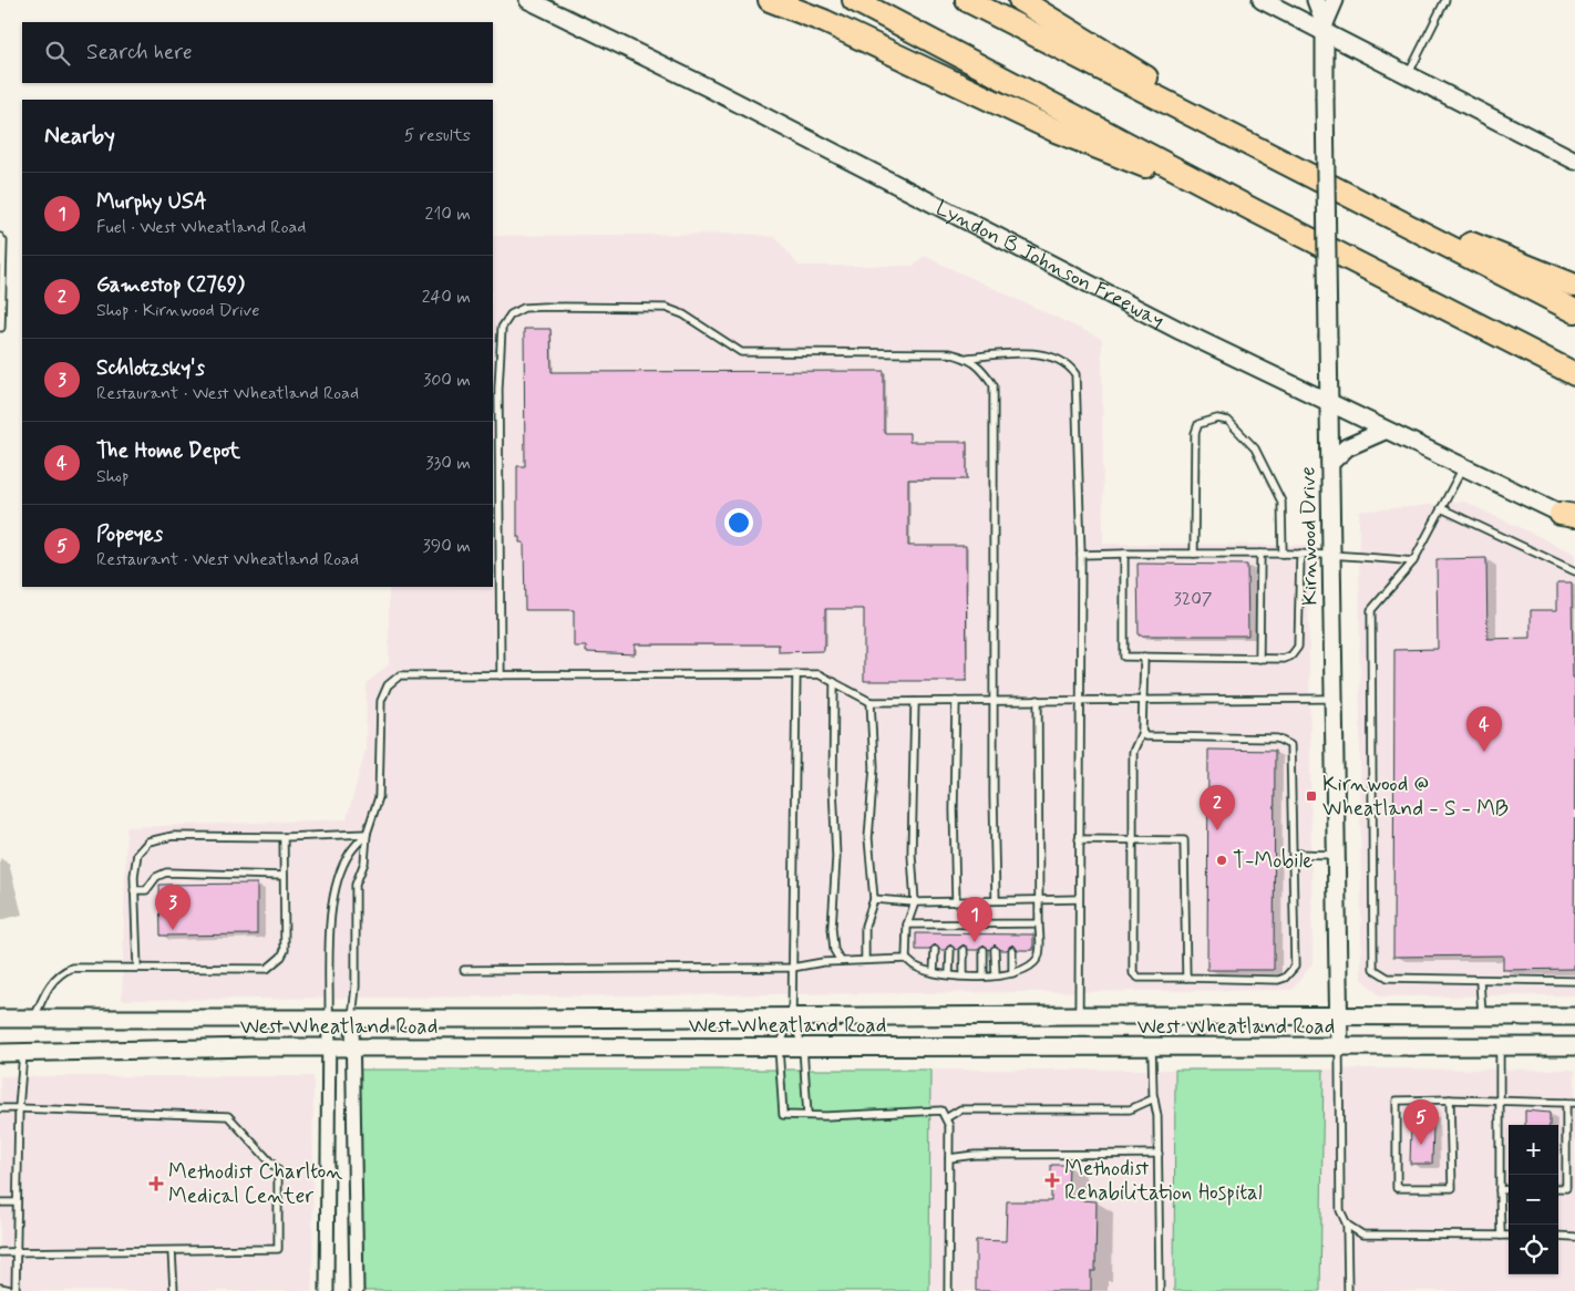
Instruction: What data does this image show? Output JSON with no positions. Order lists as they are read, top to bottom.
{
  "streets": {
    "main road": ["Lyndon B Johnson Freeway", "Kirnwood Drive", "West Wheatland Road"]
  },
  "crossings": [
    ["Lyndon B Johnson Freeway", "Kirnwood Drive"],
    ["Kirnwood Drive", "West Wheatland Road"]
  ],
  "places": {
    "transit": ["Kirnwood @ Wheatland - S - MB"],
    "other": ["T-Mobile"],
    "health": ["Methodist Rehabilitation Hospital", "Methodist Charlton Medical Center"]
  },
  "house_numbers": ["3207"],
  "page": {
    "search": "Search here",
    "heading": ["Nearby", "5 results"],
    "list": [
      {
        "mark": "1",
        "name": "Murphy USA",
        "note": "Fuel · West Wheatland Road",
        "value": "210 m"
      },
      {
        "mark": "2",
        "name": "Gamestop (2769)",
        "note": "Shop · Kirnwood Drive",
        "value": "240 m"
      },
      {
        "mark": "3",
        "name": "Schlotzsky's",
        "note": "Restaurant · West Wheatland Road",
        "value": "300 m"
      },
      {
        "mark": "4",
        "name": "The Home Depot",
        "note": "Shop",
        "value": "330 m"
      },
      {
        "mark": "5",
        "name": "Popeyes",
        "note": "Restaurant · West Wheatland Road",
        "value": "390 m"
      }
    ],
    "pins": [
      "4",
      "2",
      "3",
      "1",
      "5"
    ],
    "map_buttons": ["+", "−"]
  }
}
